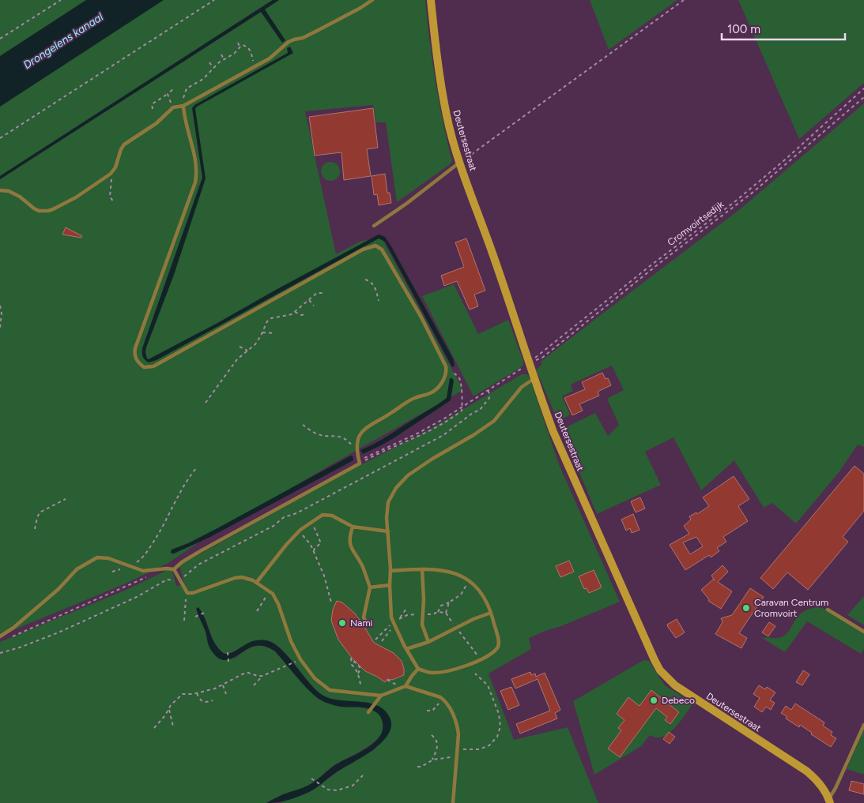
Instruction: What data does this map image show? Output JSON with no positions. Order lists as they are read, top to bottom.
{
  "streets": {
    "street": ["Deutersestraat"],
    "path": ["Cromvoirtsedijk"]
  },
  "crossings": [
    ["Deutersestraat", "Cromvoirtsedijk"]
  ],
  "water": ["Drongelens kanaal"],
  "places": ["Caravan Centrum Cromvoirt", "Nami", "Debeco"],
  "scale_bar": "100 m"
}
